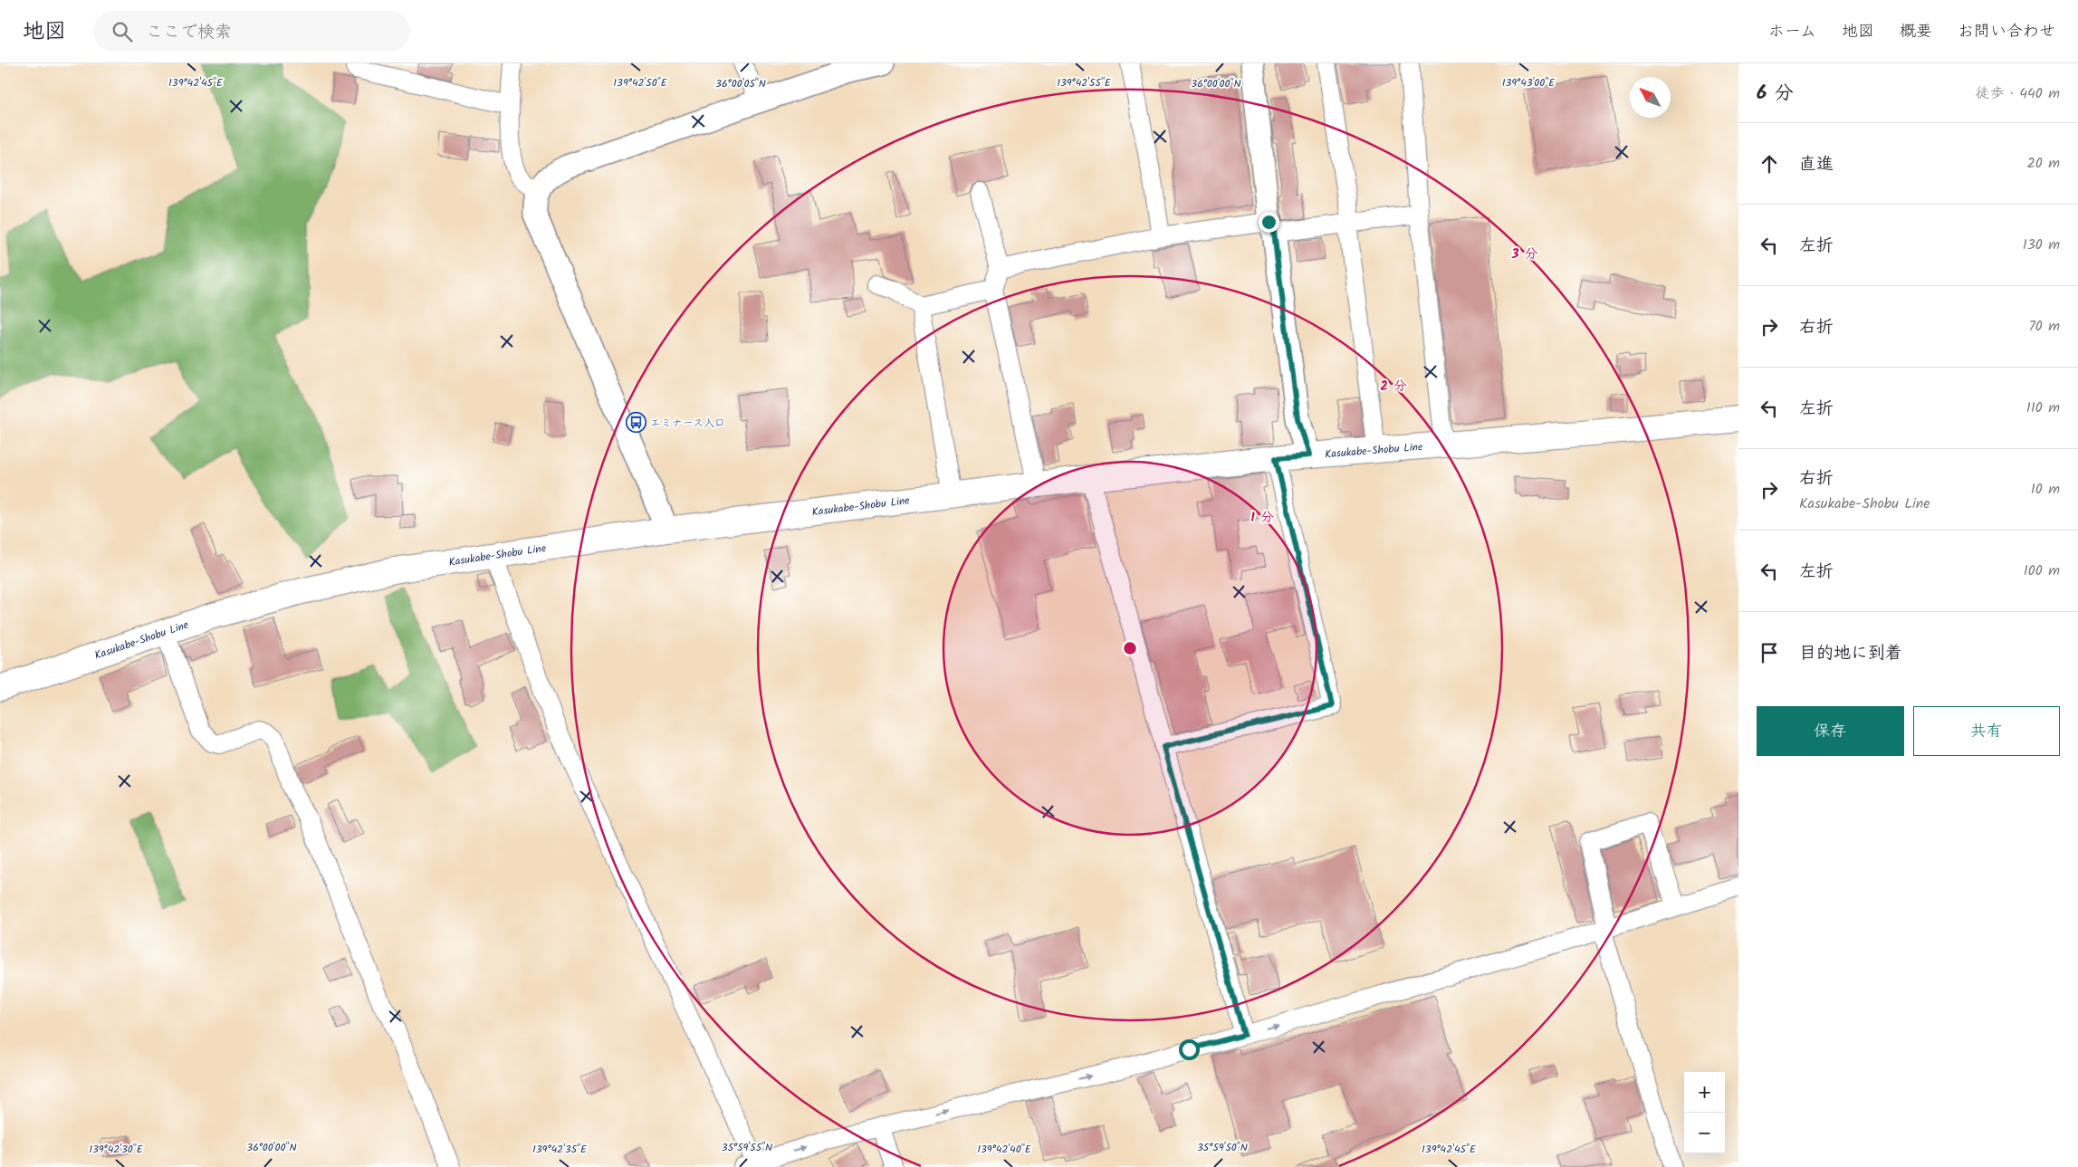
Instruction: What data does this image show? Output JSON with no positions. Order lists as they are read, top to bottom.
{
  "streets": {
    "main road": ["Kasukabe-Shobu Line"]
  },
  "places": {
    "bus stop": ["エミナース入口"]
  },
  "north": "top left",
  "page": {
    "header": "地図",
    "search": "ここで検索",
    "nav": [
      "ホーム",
      "地図",
      "概要",
      "お問い合わせ"
    ],
    "heading": ["6 分", "徒歩 · 440 m"],
    "list": [
      ["直進", "20 m"],
      ["左折", "130 m"],
      ["右折", "70 m"],
      ["左折", "110 m"],
      ["右折", "Kasukabe-Shobu Line", "10 m"],
      ["左折", "100 m"],
      "目的地に到着"
    ],
    "buttons": ["保存", "共有"],
    "map_buttons": ["+", "−"]
  },
  "coordinates": [
    "139°42'45\"E",
    "139°42'50\"E",
    "139°42'55\"E",
    "139°43'00\"E",
    "36°00'05\"N",
    "36°00'00\"N",
    "35°59'55\"N",
    "35°59'50\"N",
    "139°42'30\"E",
    "139°42'35\"E",
    "139°42'40\"E"
  ],
  "rings": ["3 分", "2 分", "1 分"]
}
